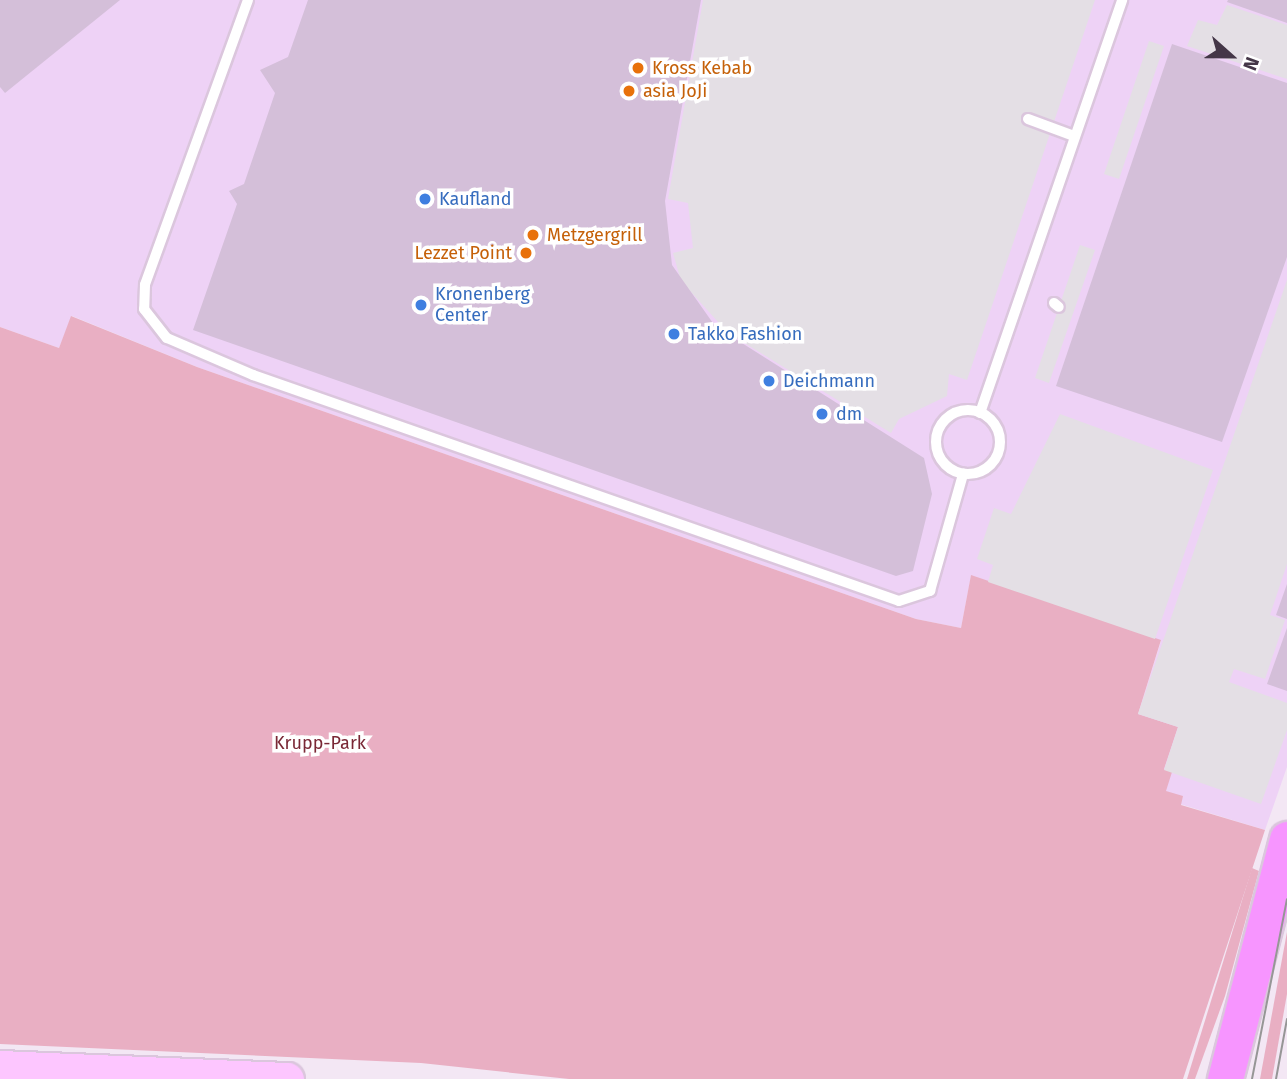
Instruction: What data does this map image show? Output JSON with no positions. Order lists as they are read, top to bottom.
{
  "parks": ["Krupp-Park"],
  "places": [
    "Kross Kebab",
    "asia JoJi",
    "Kaufland",
    "Metzgergrill",
    "Lezzet Point",
    "Kronenberg Center",
    "Takko Fashion",
    "Deichmann",
    "dm"
  ],
  "north": "right"
}
